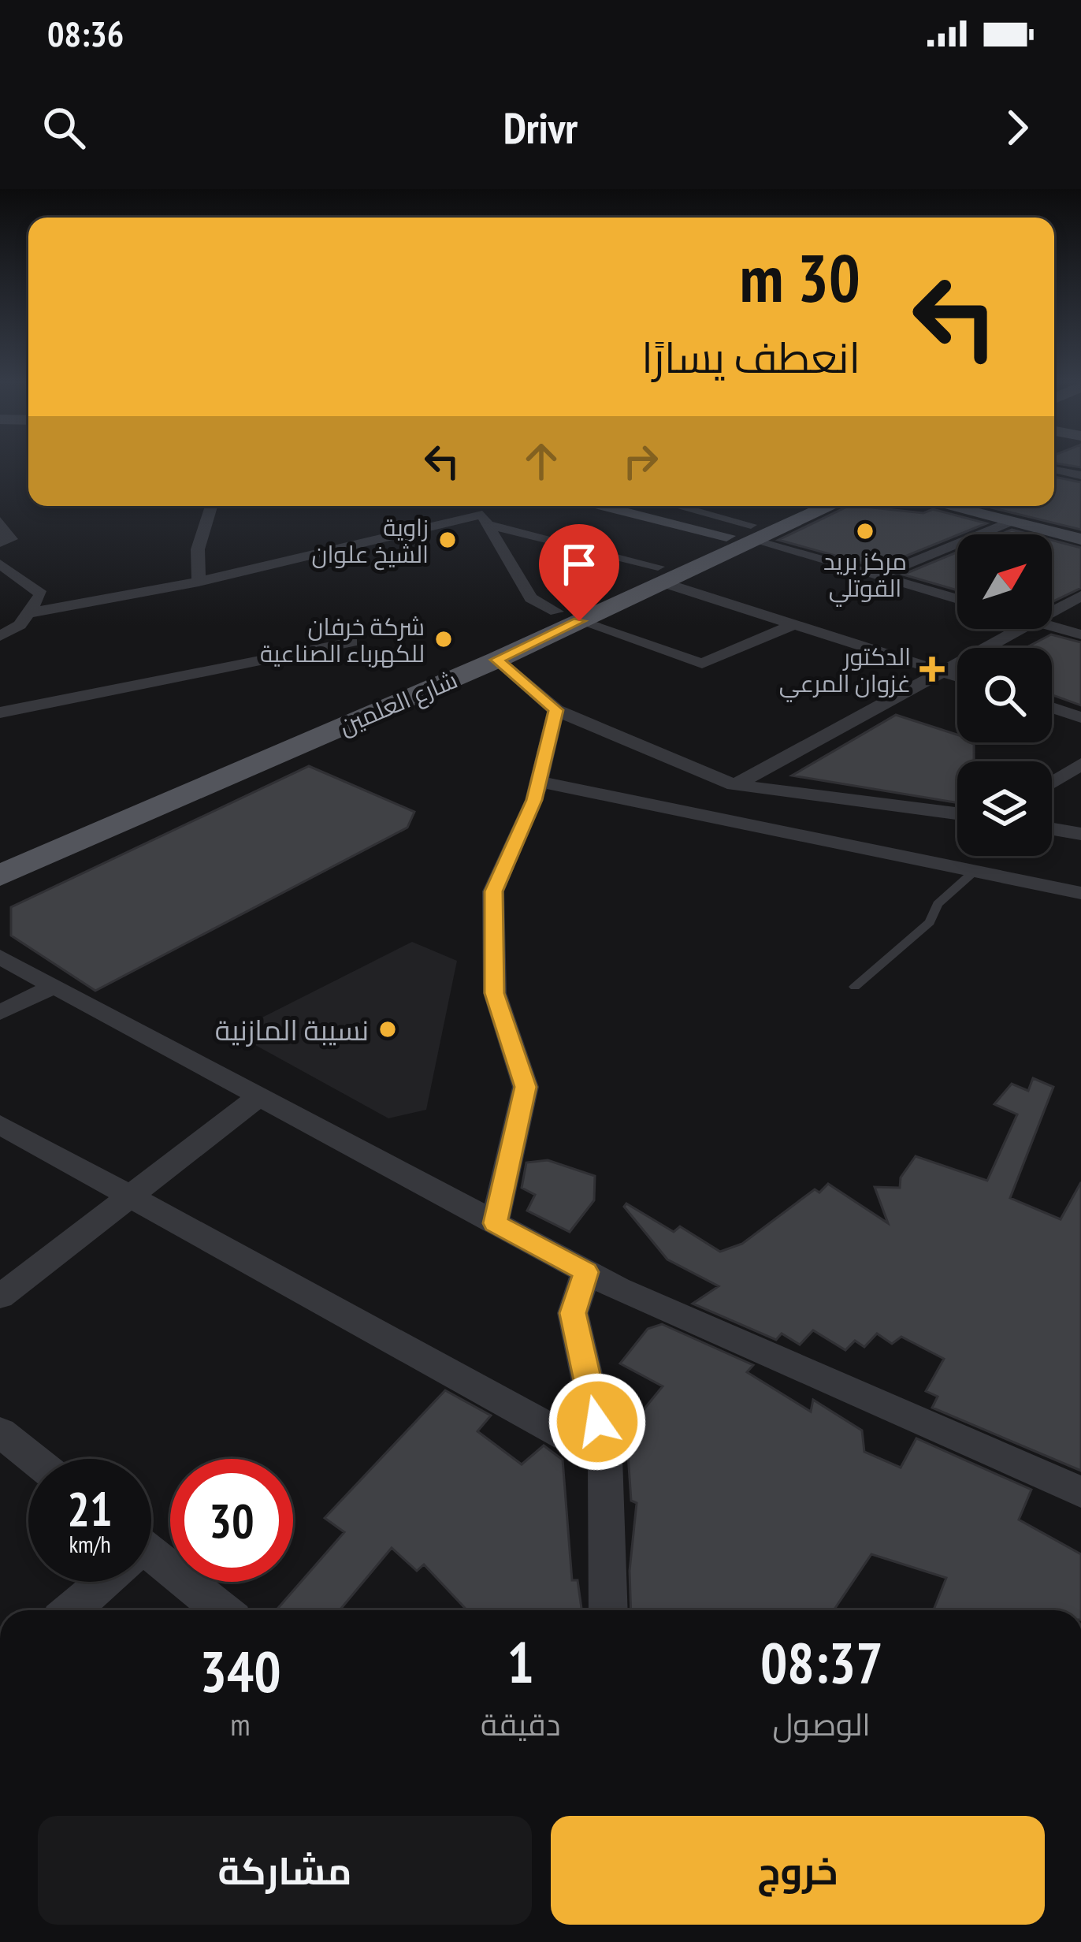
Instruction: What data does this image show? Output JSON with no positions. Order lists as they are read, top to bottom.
{
  "streets": {
    "main road": ["شارع العلمين"]
  },
  "places": {
    "other": [
      "مركز بريد القوتلي",
      "زاوية الشيخ علوان",
      "شركة خرفان للكهرباء الصناعية",
      "نسيبة المازنية"
    ],
    "health": ["الدكتور غزوان المرعي"]
  },
  "north": "top right",
  "page": {
    "status": "08:36",
    "header": "Drivr",
    "turn": ["30 m", "انعطف يسارًا"],
    "speed": "21 km/h",
    "limit": "30",
    "eta": [
      "08:37",
      "الوصول",
      "1",
      "دقيقة",
      "340",
      "m"
    ],
    "buttons": ["خروج", "مشاركة"]
  }
}
